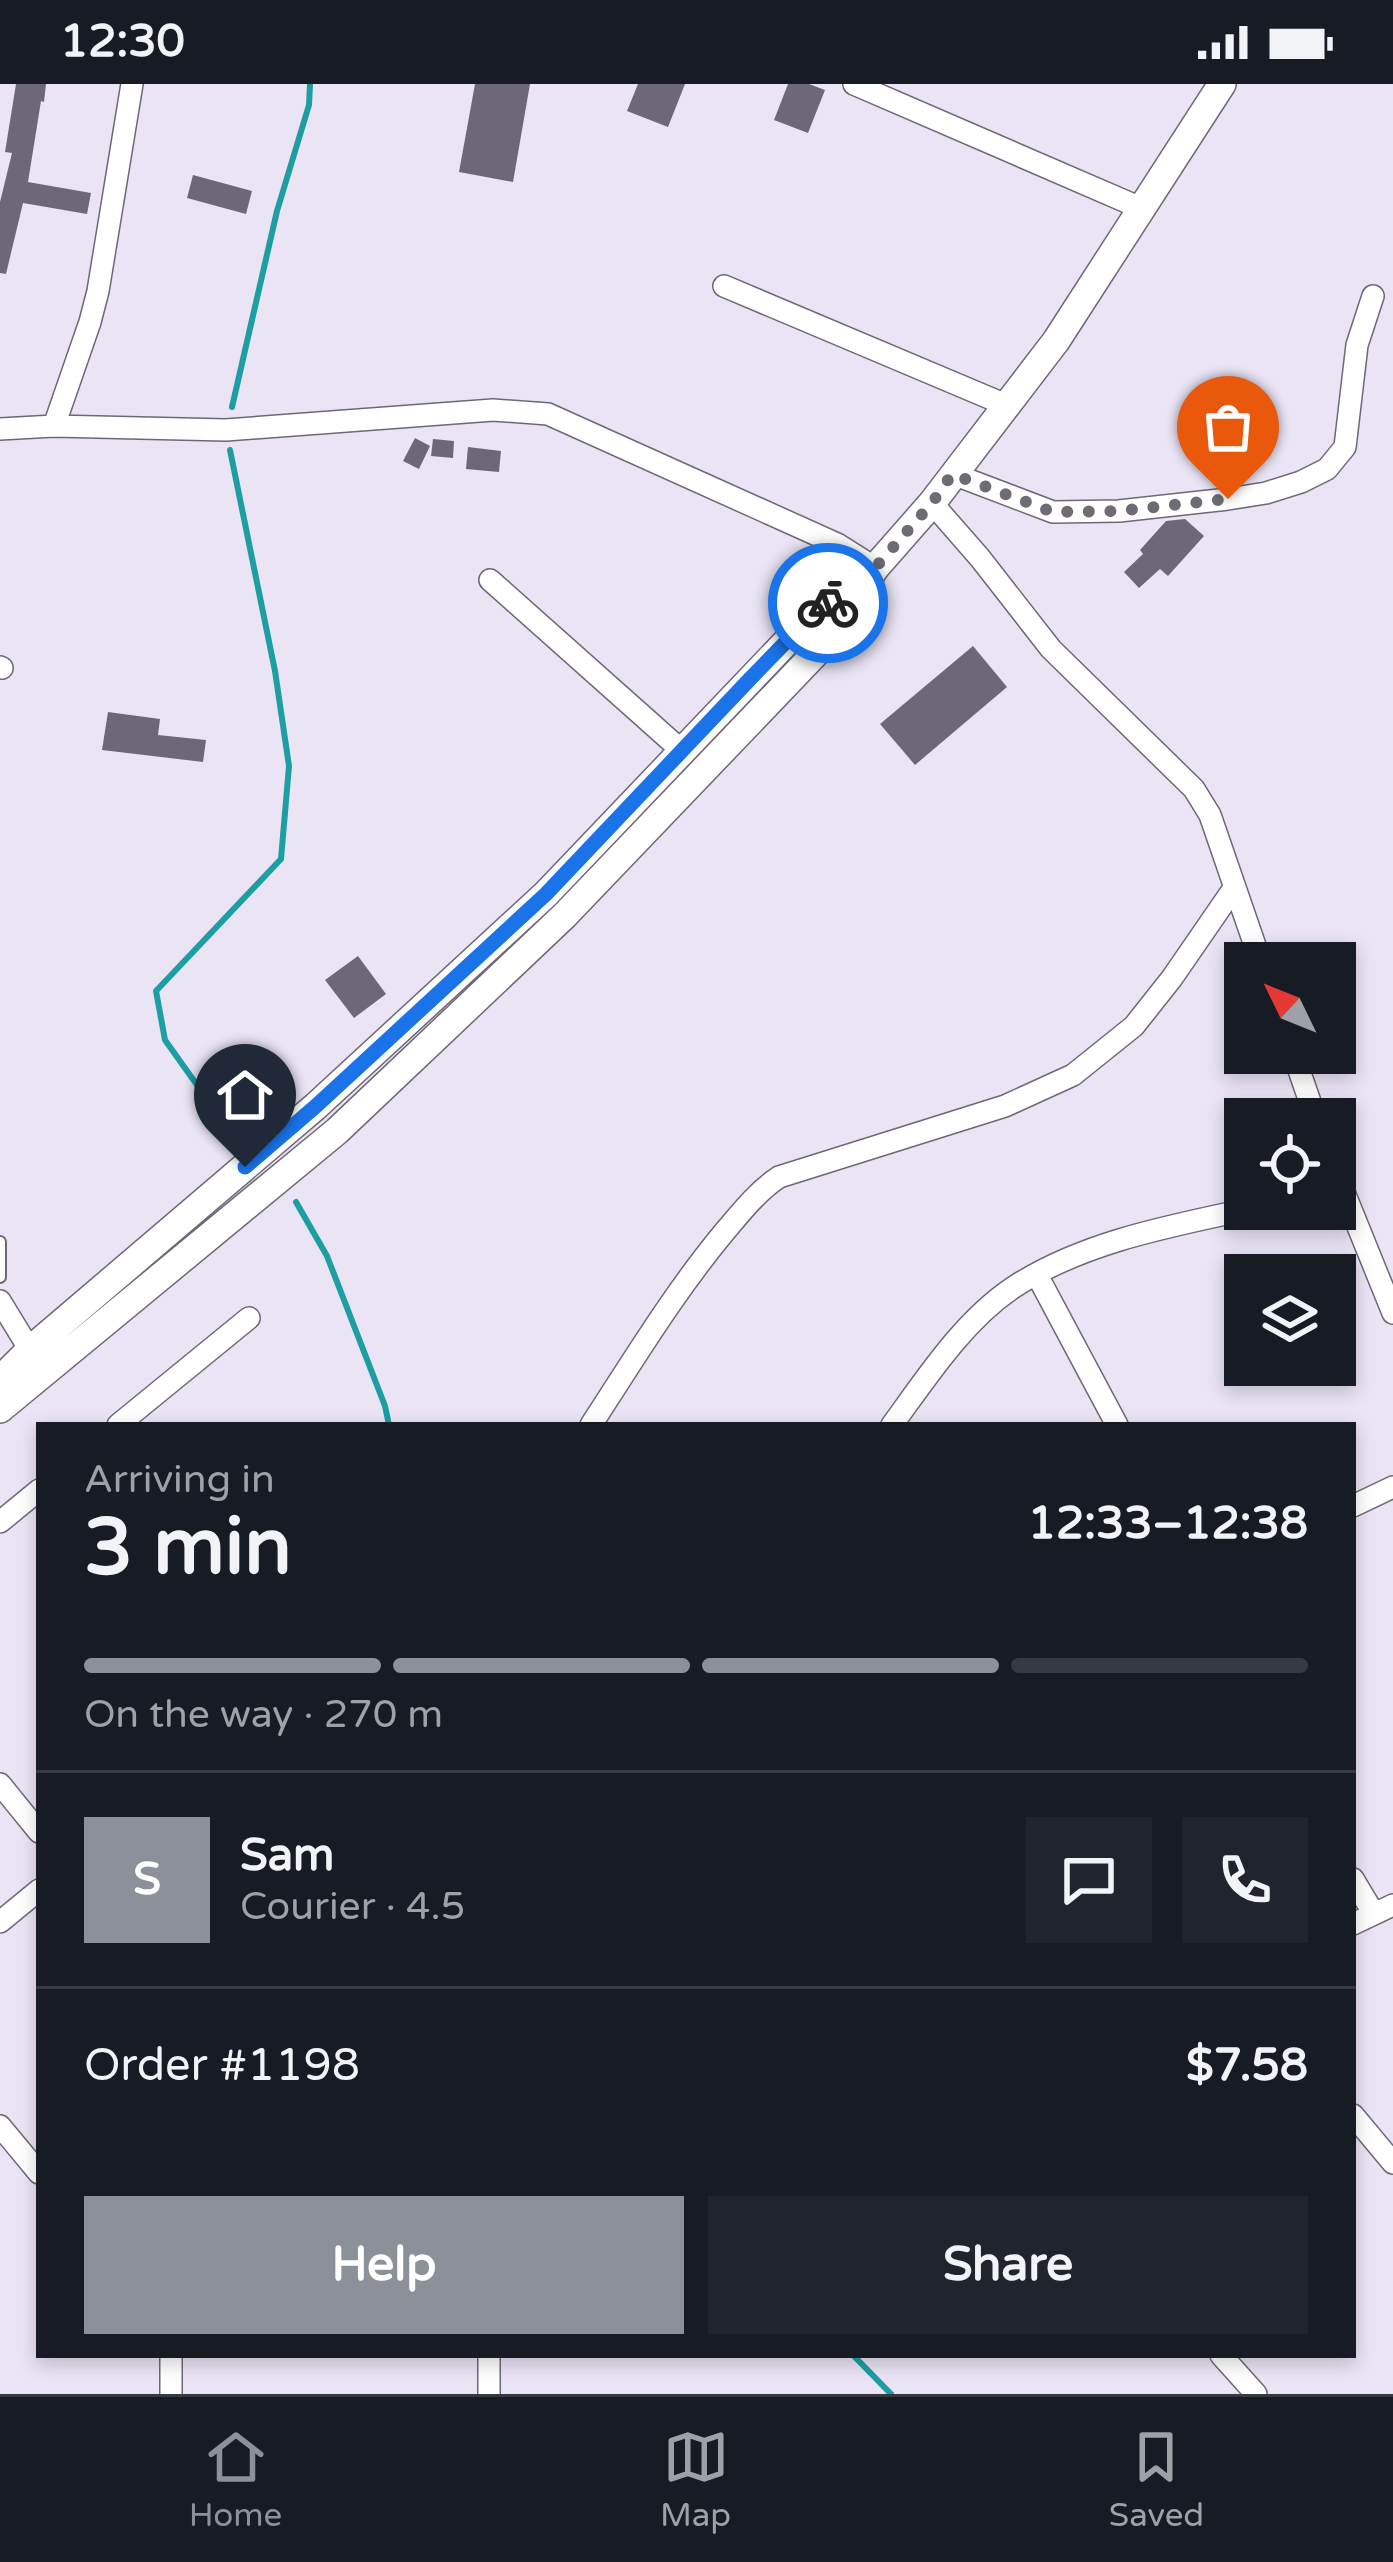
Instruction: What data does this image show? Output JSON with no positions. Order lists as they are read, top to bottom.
{
  "north": "top left",
  "page": {
    "status": "12:30",
    "heading": ["3 min", "Arriving in", "12:33–12:38"],
    "panel": [
      "Sam",
      "Courier · 4.5",
      "Order #1198",
      "$7.58"
    ],
    "bar": "On the way · 270 m",
    "round": "S",
    "buttons": ["Help", "Share"],
    "tabs": ["Home", "Map", "Saved"]
  }
}
